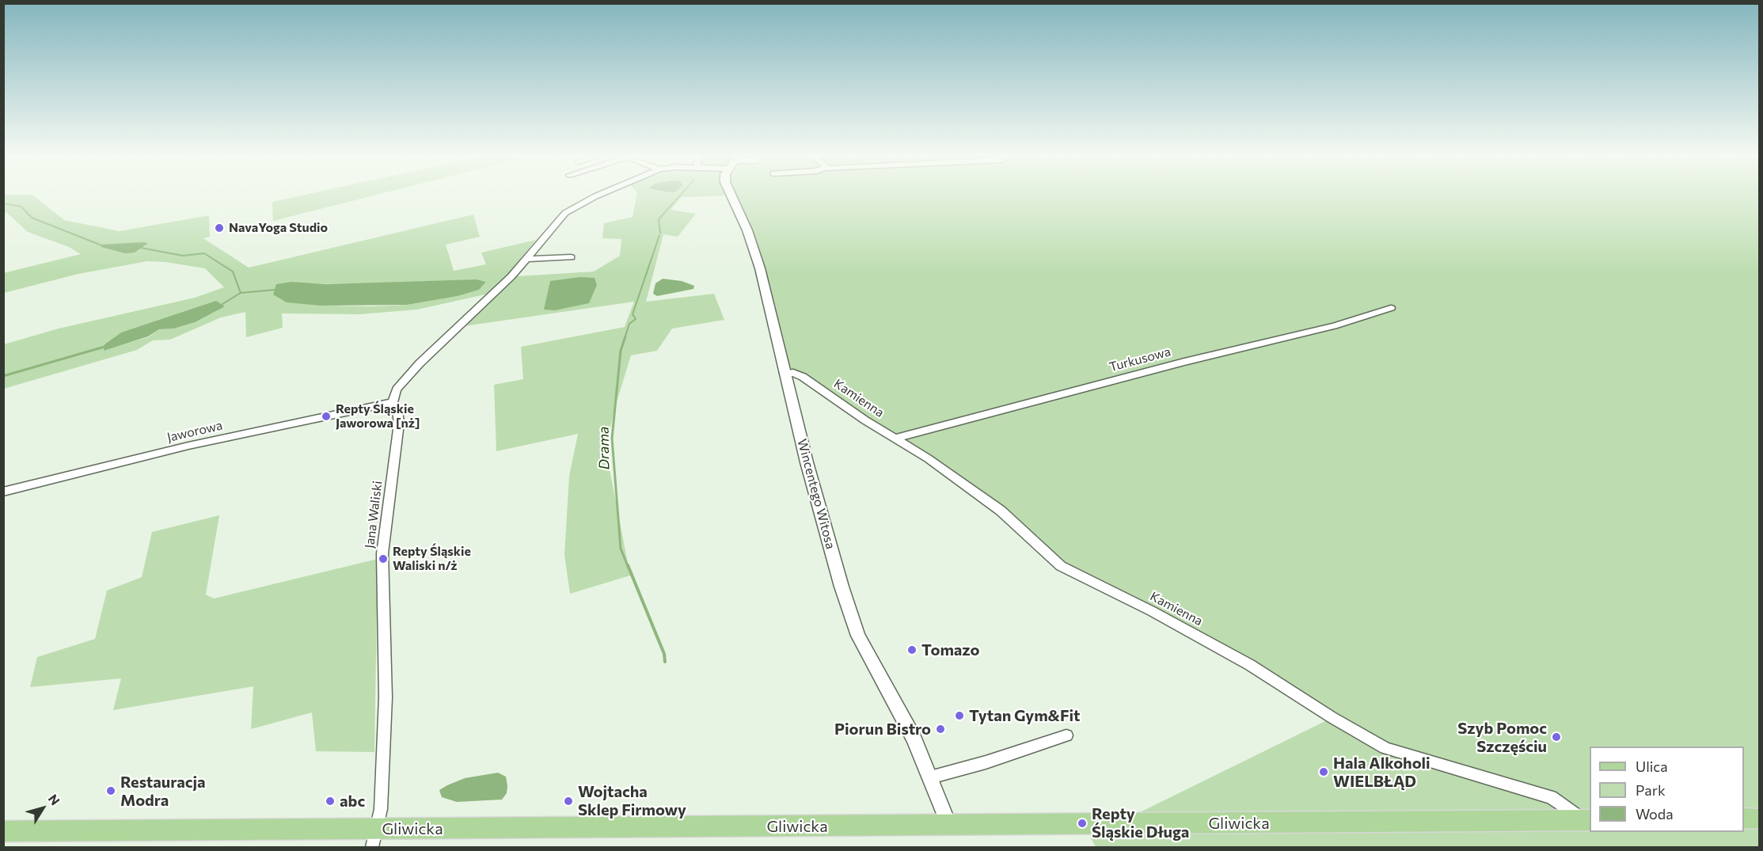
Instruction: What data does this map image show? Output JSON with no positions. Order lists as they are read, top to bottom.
{
  "streets": {
    "main road": ["Gliwicka"],
    "street": [
      "Turkusowa",
      "Kamienna",
      "Jaworowa",
      "Wincentego Witosa",
      "Jana Waliski"
    ]
  },
  "crossings": [
    ["Turkusowa", "Kamienna"],
    ["Kamienna", "Wincentego Witosa"],
    ["Kamienna", "Gliwicka"],
    ["Jaworowa", "Jana Waliski"],
    ["Wincentego Witosa", "Gliwicka"],
    ["Jana Waliski", "Gliwicka"]
  ],
  "water": ["Drama"],
  "places": [
    "NavaYoga Studio",
    "Repty Śląskie Jaworowa [nż]",
    "Repty Śląskie Waliski n/ż",
    "Tomazo",
    "Tytan Gym&Fit",
    "Piorun Bistro",
    "Szyb Pomoc Szczęściu",
    "Hala Alkoholi WIELBŁĄD",
    "Restauracja Modra",
    "abc",
    "Wojtacha Sklep Firmowy",
    "Repty Śląskie Długa"
  ],
  "legend": ["Ulica", "Park", "Woda"],
  "north": "top right"
}
